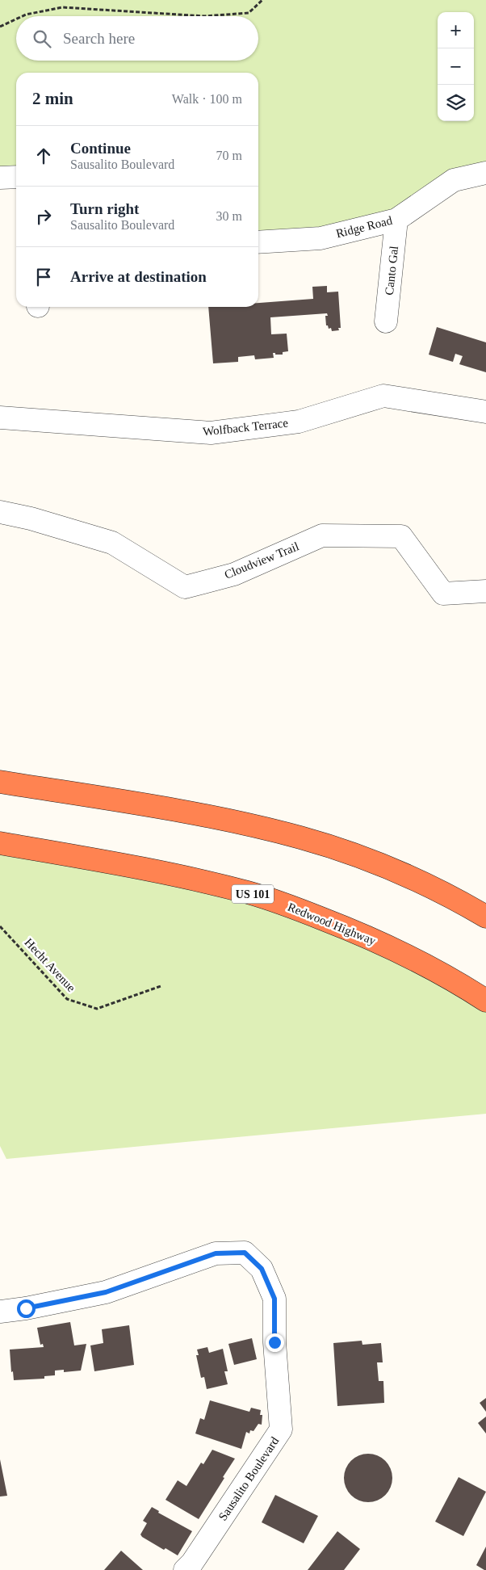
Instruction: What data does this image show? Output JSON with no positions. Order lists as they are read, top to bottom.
{
  "streets": {
    "highway": ["US 101", "Redwood Highway"],
    "street": [
      "Ridge Road",
      "Canto Gal",
      "Wolfback Terrace",
      "Cloudview Trail",
      "Sausalito Boulevard"
    ],
    "path": ["Hecht Avenue"]
  },
  "crossings": [
    ["Ridge Road", "Canto Gal"]
  ],
  "page": {
    "map_buttons": ["+", "−"],
    "search": "Search here",
    "heading": ["2 min", "Walk · 100 m"],
    "list": [
      ["Continue", "Sausalito Boulevard", "70 m"],
      ["Turn right", "Sausalito Boulevard", "30 m"],
      "Arrive at destination"
    ]
  }
}
